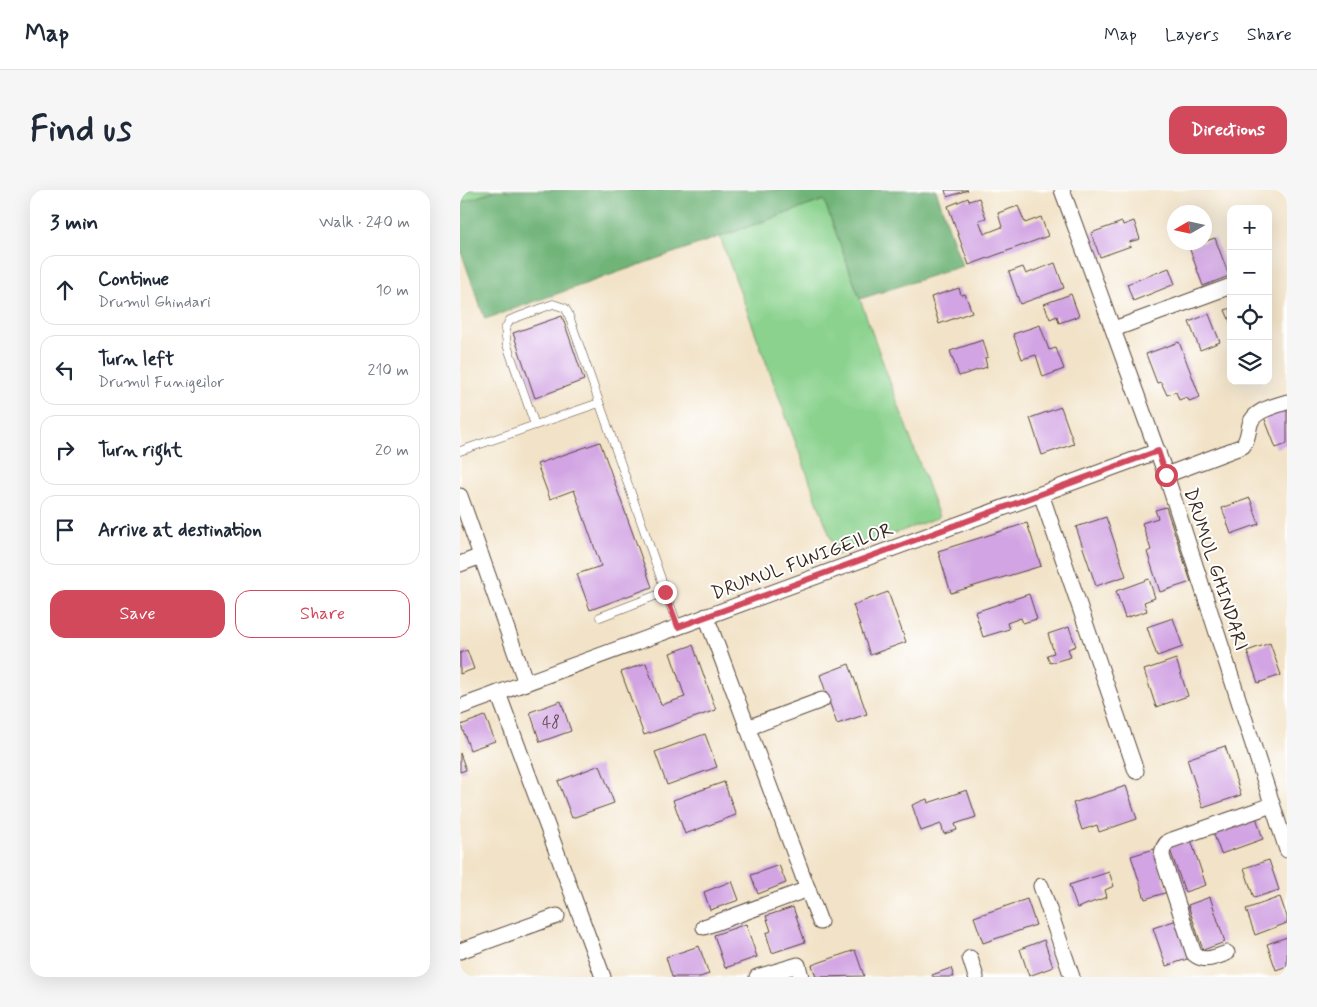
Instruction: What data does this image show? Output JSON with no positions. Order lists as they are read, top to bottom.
{
  "streets": {
    "street": ["DRUMUL FUNIGEILOR", "DRUMUL GHINDARI"]
  },
  "crossings": [
    ["DRUMUL FUNIGEILOR", "DRUMUL GHINDARI"]
  ],
  "house_numbers": ["48"],
  "north": "left",
  "page": {
    "header": "Map",
    "nav": ["Map", "Layers", "Share"],
    "buttons": [
      "Directions",
      ["Save", "Share"]
    ],
    "title": "Find us",
    "heading": ["3 min", "Walk · 240 m"],
    "map_buttons": ["+", "−"],
    "list": [
      ["Continue", "Drumul Ghindari", "10 m"],
      ["Turn left", "Drumul Funigeilor", "210 m"],
      ["Turn right", "20 m"],
      "Arrive at destination"
    ]
  }
}
